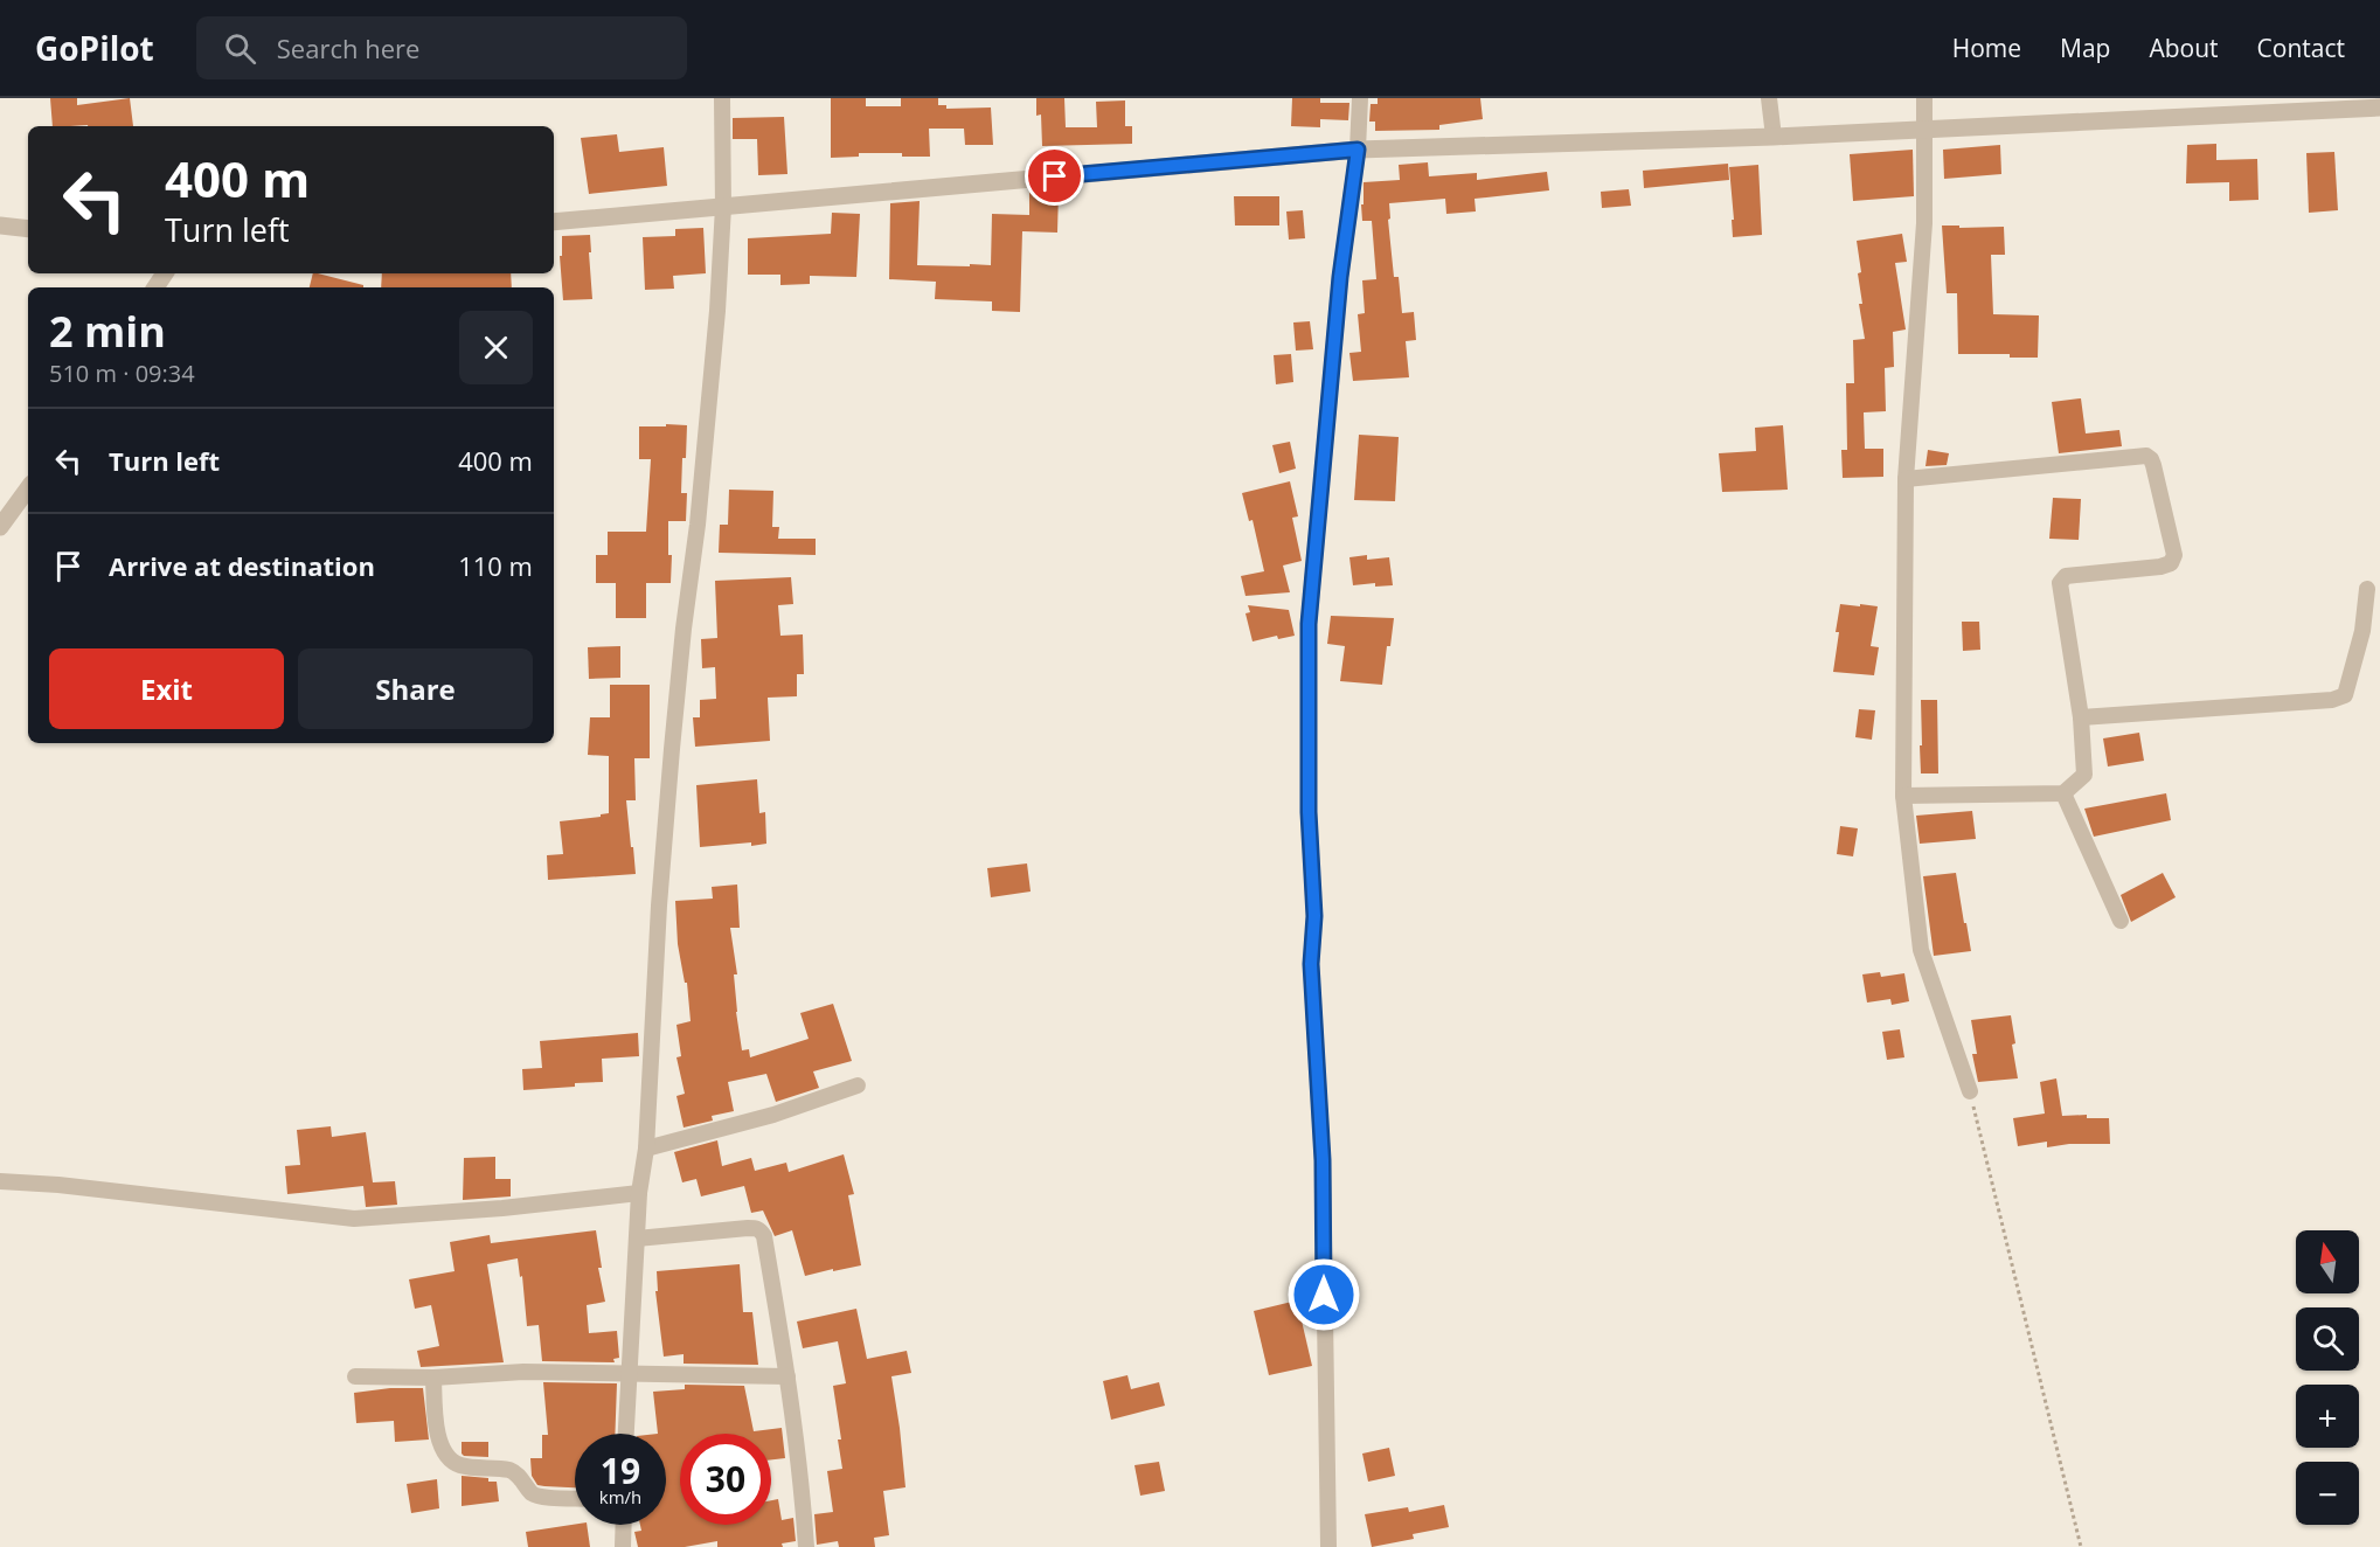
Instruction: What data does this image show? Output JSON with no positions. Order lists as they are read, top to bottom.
{
  "north": "top",
  "page": {
    "header": "GoPilot",
    "search": "Search here",
    "nav": [
      "Home",
      "Map",
      "About",
      "Contact"
    ],
    "turn": ["400 m", "Turn left"],
    "heading": ["2 min", "510 m · 09:34"],
    "list": [
      {
        "name": "Turn left",
        "value": "400 m"
      },
      {
        "name": "Arrive at destination",
        "value": "110 m"
      }
    ],
    "buttons": ["Exit", "Share"],
    "map_buttons": ["+", "−"],
    "speed": "19 km/h",
    "limit": "30"
  }
}
